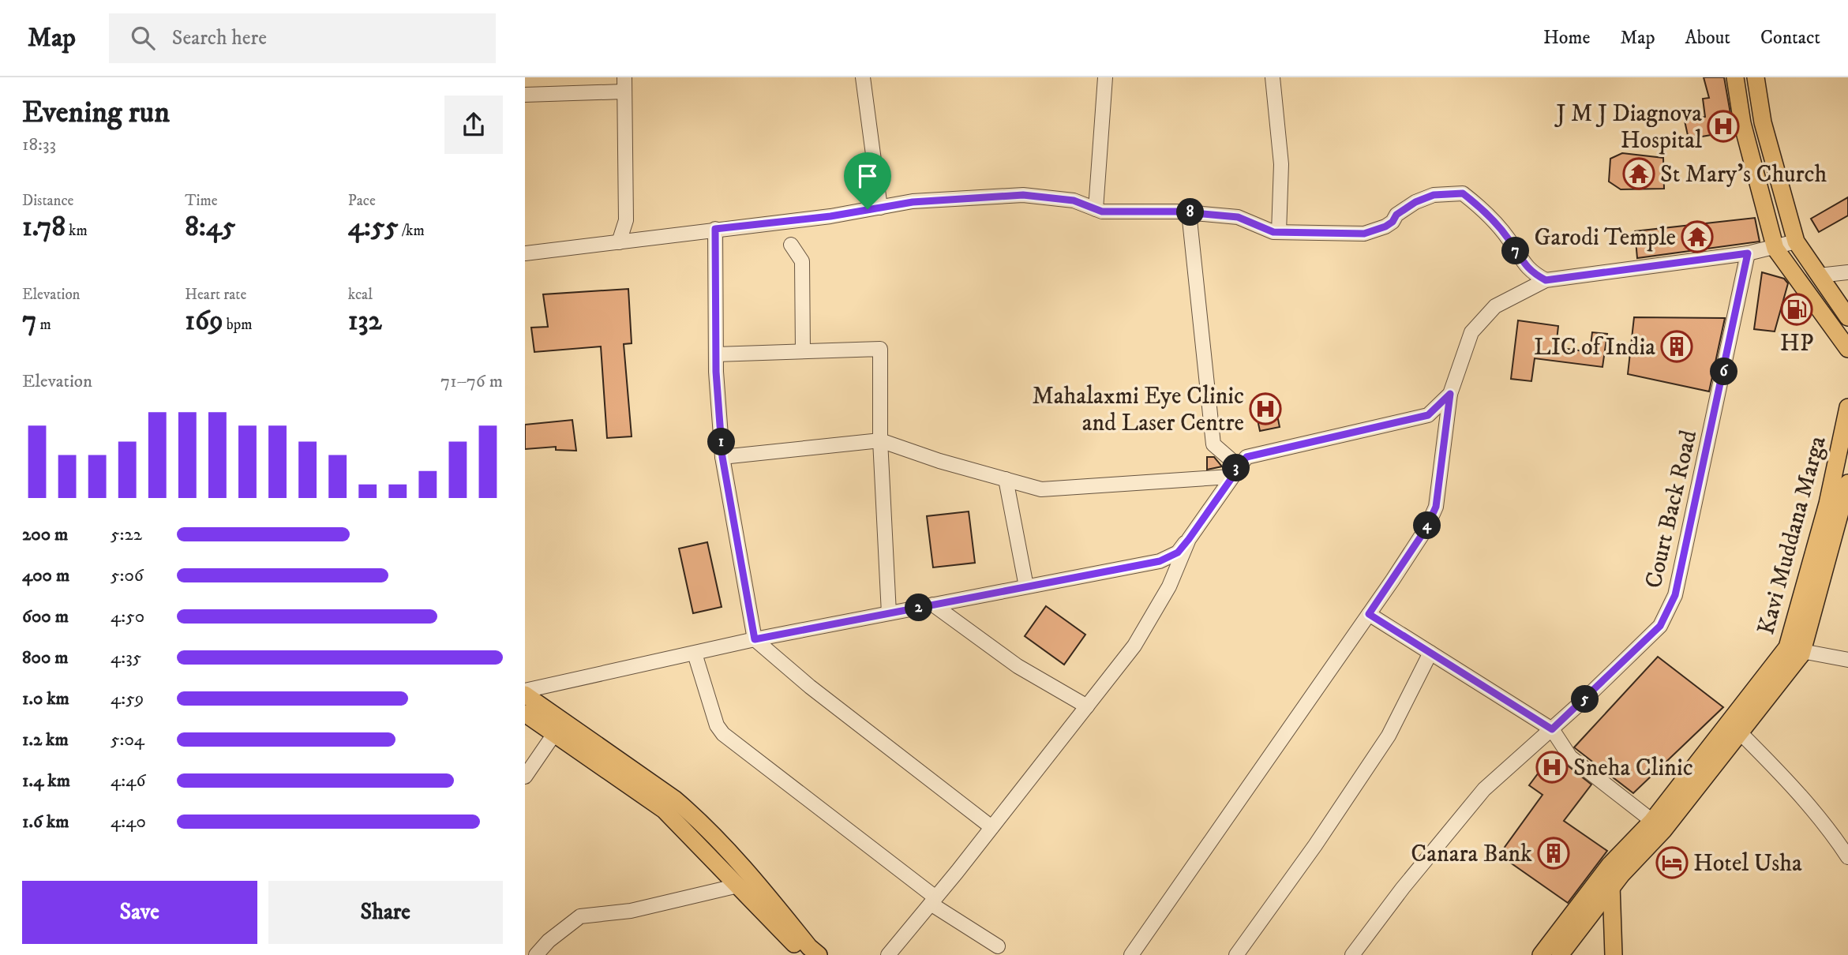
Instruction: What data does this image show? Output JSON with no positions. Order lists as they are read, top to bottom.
{
  "streets": {
    "main road": ["Kavi Muddana Marga"],
    "street": ["Court Back Road"]
  },
  "places": {
    "hospital": ["J M J Diagnova Hospital", "Mahalaxmi Eye Clinic and Laser Centre", "Sneha Clinic"],
    "temple": ["St Mary's Church", "Garodi Temple"],
    "fuel station": ["HP"],
    "building": ["LIC of India", "Canara Bank"],
    "hotel": ["Hotel Usha"]
  },
  "page": {
    "header": "Map",
    "search": "Search here",
    "nav": [
      "Home",
      "Map",
      "About",
      "Contact"
    ],
    "heading": ["Evening run", "18:33"],
    "stats": [
      ["Distance", "1.78 km"],
      ["Time", "8:45"],
      ["Pace", "4:55 /km"],
      ["Elevation", "7 m"],
      ["Heart rate", "169 bpm"],
      ["kcal", "132"]
    ],
    "pins": [
      "8",
      "7",
      "6",
      "1",
      "3",
      "4",
      "2",
      "5"
    ],
    "chart": ["Elevation", "71–76 m"],
    "list": [
      {
        "name": "200 m",
        "note": "5:22"
      },
      {
        "name": "400 m",
        "note": "5:06"
      },
      {
        "name": "600 m",
        "note": "4:50"
      },
      {
        "name": "800 m",
        "note": "4:35"
      },
      {
        "name": "1.0 km",
        "note": "4:59"
      },
      {
        "name": "1.2 km",
        "note": "5:04"
      },
      {
        "name": "1.4 km",
        "note": "4:46"
      },
      {
        "name": "1.6 km",
        "note": "4:40"
      }
    ],
    "buttons": ["Save", "Share"]
  }
}
